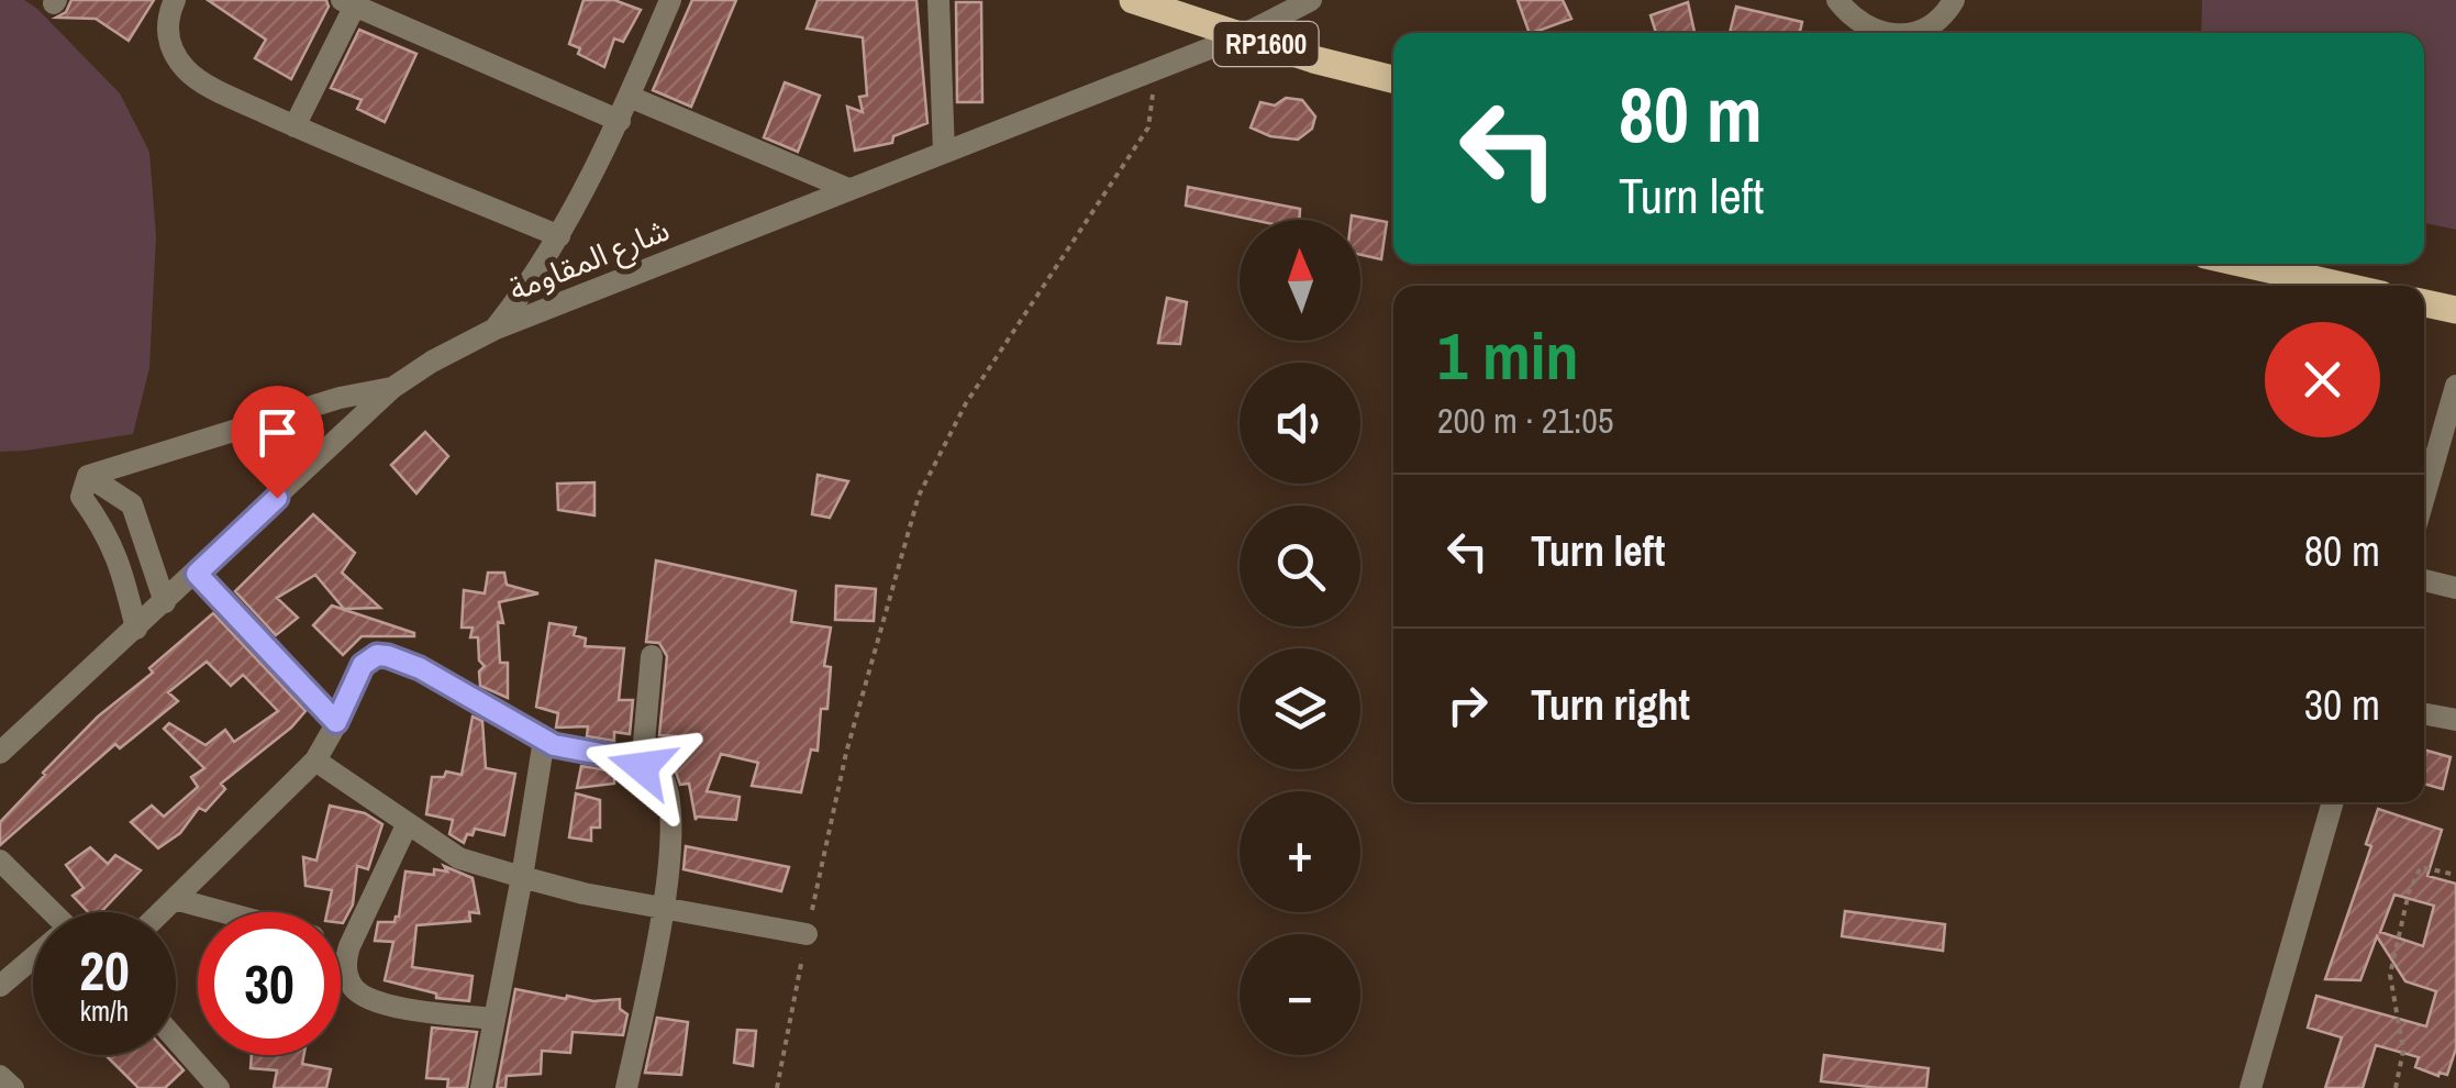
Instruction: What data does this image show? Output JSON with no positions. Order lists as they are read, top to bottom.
{
  "streets": {
    "main road": ["RP1600"],
    "street": ["شارع المقاومة"]
  },
  "crossings": [
    ["RP1600", "شارع المقاومة"]
  ],
  "north": "top",
  "page": {
    "turn": ["80 m", "Turn left"],
    "map_buttons": ["+", "−"],
    "heading": ["1 min", "200 m · 21:05"],
    "list": [
      {
        "name": "Turn left",
        "value": "80 m"
      },
      {
        "name": "Turn right",
        "value": "30 m"
      }
    ],
    "speed": "20 km/h",
    "limit": "30"
  }
}
